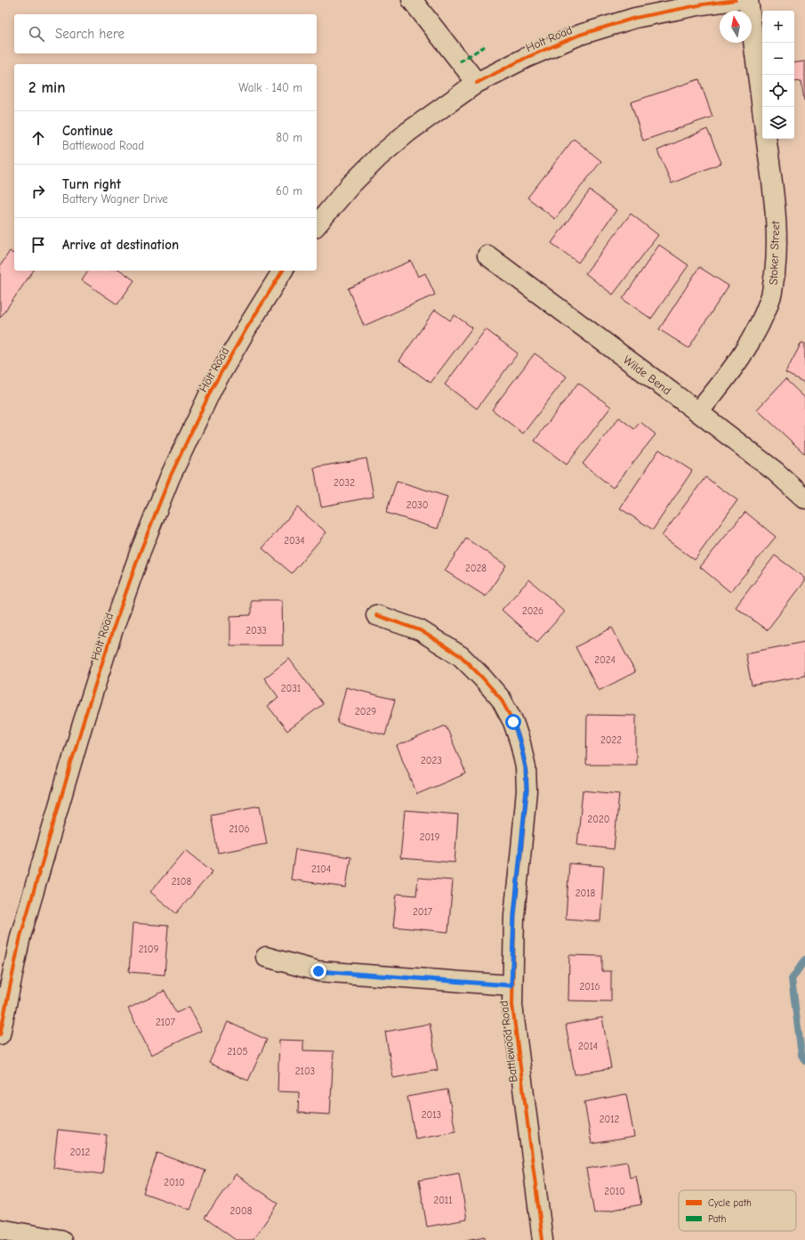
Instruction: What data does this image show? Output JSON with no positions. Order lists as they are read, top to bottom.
{
  "streets": {
    "street": [
      "Holt Road",
      "Stoker Street",
      "Wilde Bend",
      "Battlewood Road"
    ]
  },
  "crossings": [
    ["Stoker Street", "Wilde Bend"]
  ],
  "house_numbers": [
    "2032",
    "2030",
    "2034",
    "2028",
    "2026",
    "2033",
    "2024",
    "2031",
    "2029",
    "2022",
    "2023",
    "2020",
    "2106",
    "2019",
    "2104",
    "2108",
    "2018",
    "2017",
    "2109",
    "2016",
    "2107",
    "2014",
    "2105",
    "2103",
    "2013",
    "2012",
    "2012",
    "2010",
    "2010",
    "2011",
    "2008"
  ],
  "legend": ["Cycle path", "Path"],
  "north": "top",
  "page": {
    "map_buttons": ["+", "−"],
    "search": "Search here",
    "heading": ["2 min", "Walk · 140 m"],
    "list": [
      ["Continue", "Battlewood Road", "80 m"],
      ["Turn right", "Battery Wagner Drive", "60 m"],
      "Arrive at destination"
    ]
  }
}
